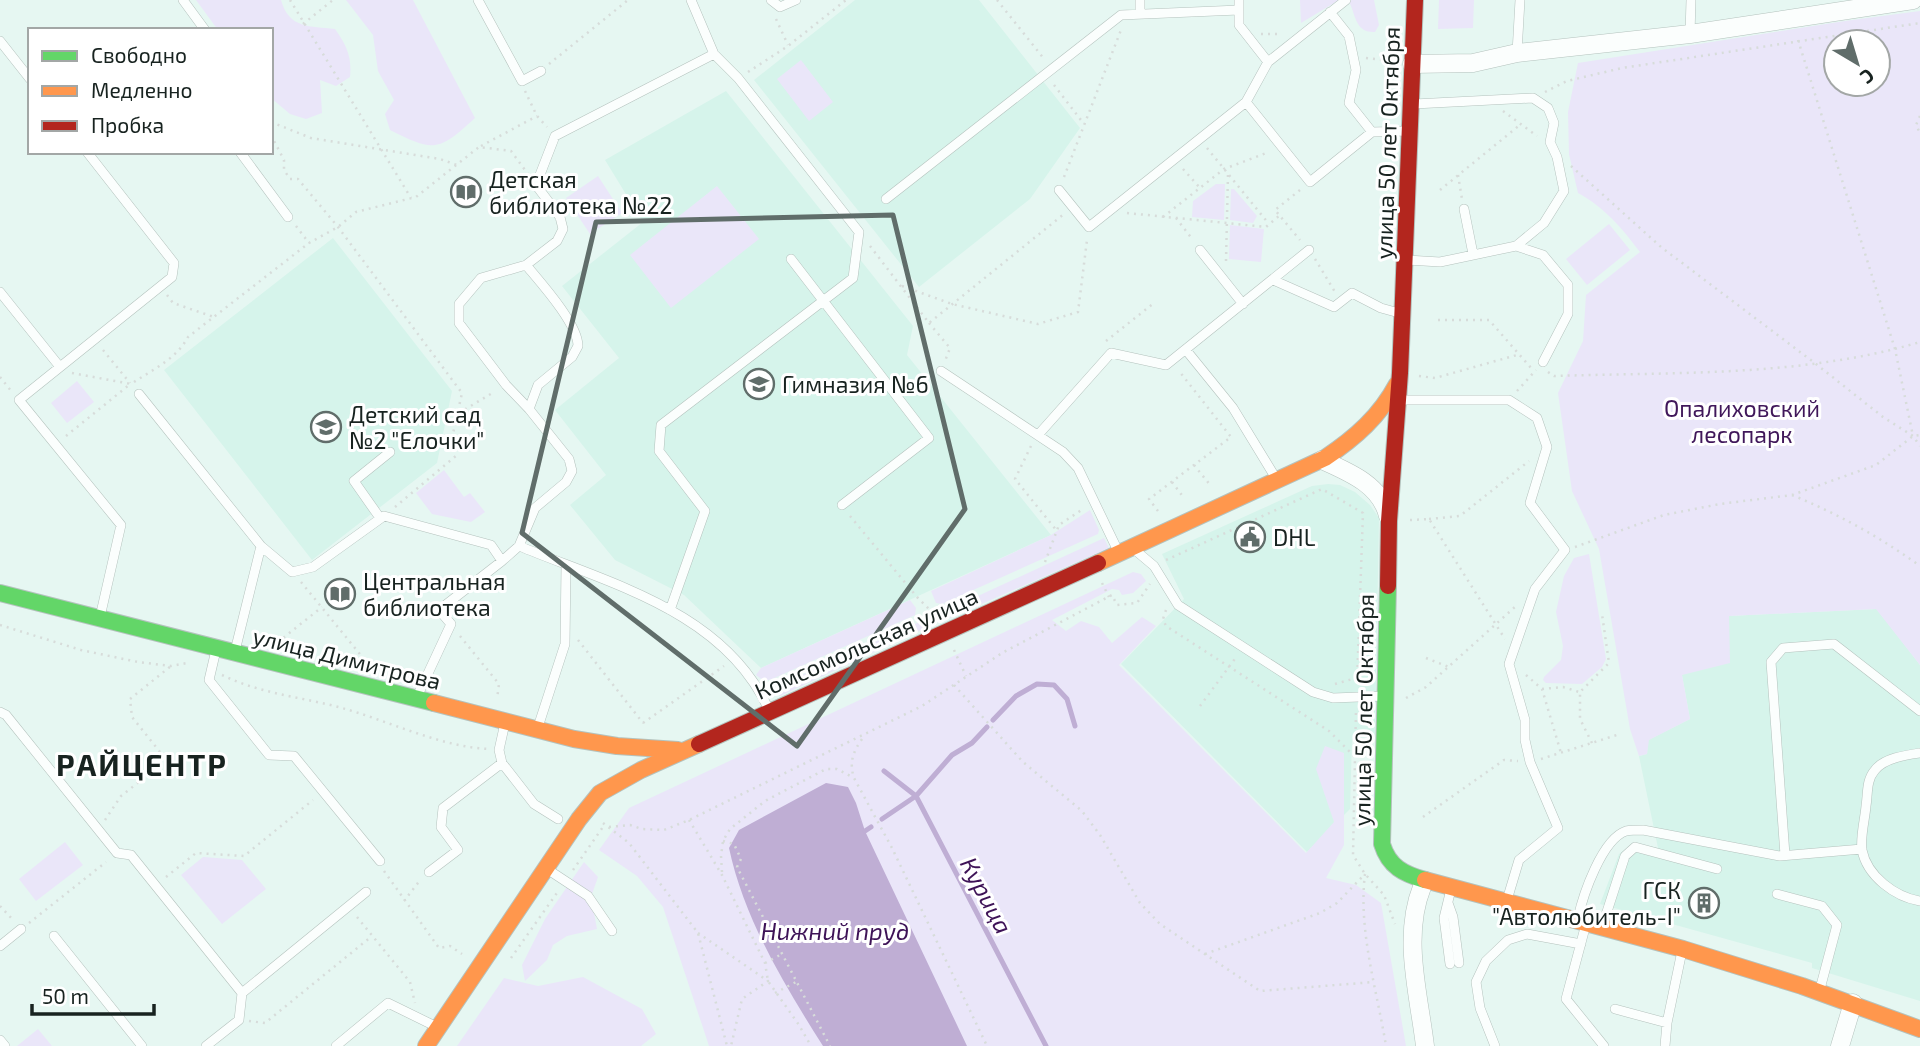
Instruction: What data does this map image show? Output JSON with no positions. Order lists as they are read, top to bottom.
{
  "streets": {
    "street": ["улица 50 лет Октября", "Комсомольская улица", "улица Димитрова"]
  },
  "crossings": [
    ["улица 50 лет Октября", "Комсомольская улица"],
    ["Комсомольская улица", "улица Димитрова"]
  ],
  "districts": ["РАЙЦЕНТР"],
  "water": ["Курица", "Нижний пруд"],
  "parks": ["Опалиховский лесопарк"],
  "places": {
    "library": ["Детская библиотека №22", "Центральная библиотека"],
    "school or university": ["Гимназия №6", "Детский сад №2 \"Елочки\""],
    "public building": ["DHL"],
    "building": ["ГСК \"Автолюбитель-I\""]
  },
  "legend": ["Свободно", "Медленно", "Пробка"],
  "scale_bar": "50 m",
  "north": "bottom right"
}
